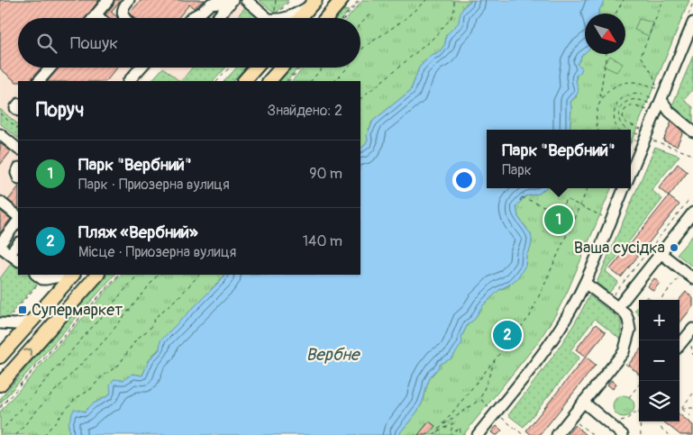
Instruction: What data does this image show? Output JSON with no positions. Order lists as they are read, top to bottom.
{
  "water": ["Вербне"],
  "places": {
    "other": ["Ваша сусідка"],
    "transit": ["Супермаркет"]
  },
  "north": "bottom right",
  "page": {
    "search": "Пошук",
    "heading": ["Поруч", "Знайдено: 2"],
    "popup": ["Парк \"Вербний\"", "Парк"],
    "list": [
      {
        "mark": "1",
        "name": "Парк \"Вербний\"",
        "note": "Парк · Приозерна вулиця",
        "value": "90 m"
      },
      {
        "mark": "2",
        "name": "Пляж «Вербний»",
        "note": "Місце · Приозерна вулиця",
        "value": "140 m"
      }
    ],
    "pins": ["1", "2"],
    "map_buttons": ["+", "−"]
  }
}
